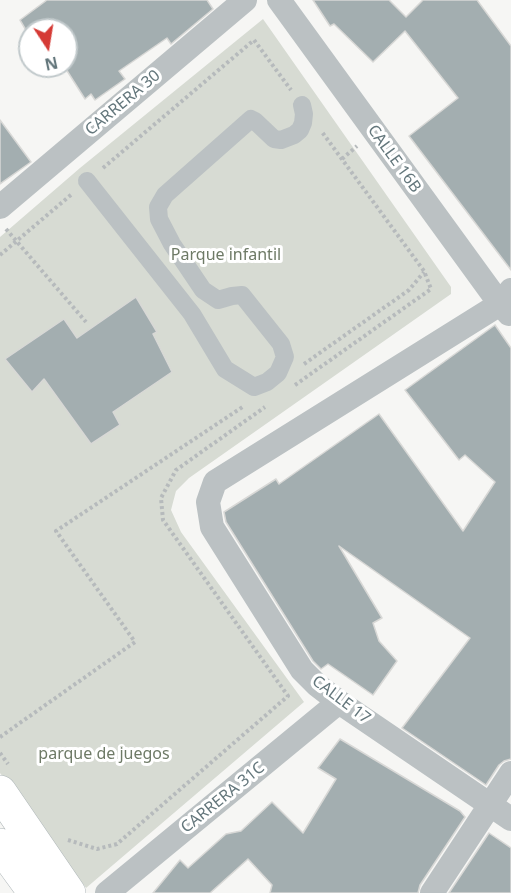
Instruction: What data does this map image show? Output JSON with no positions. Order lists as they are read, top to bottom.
{
  "streets": {
    "street": [
      "CARRERA 30",
      "CALLE 16B",
      "CALLE 17",
      "CARRERA 31C"
    ]
  },
  "crossings": [
    ["CALLE 16B", "CALLE 17"],
    ["CALLE 17", "CARRERA 31C"]
  ],
  "parks": ["Parque infantil", "parque de juegos"],
  "north": "bottom"
}
